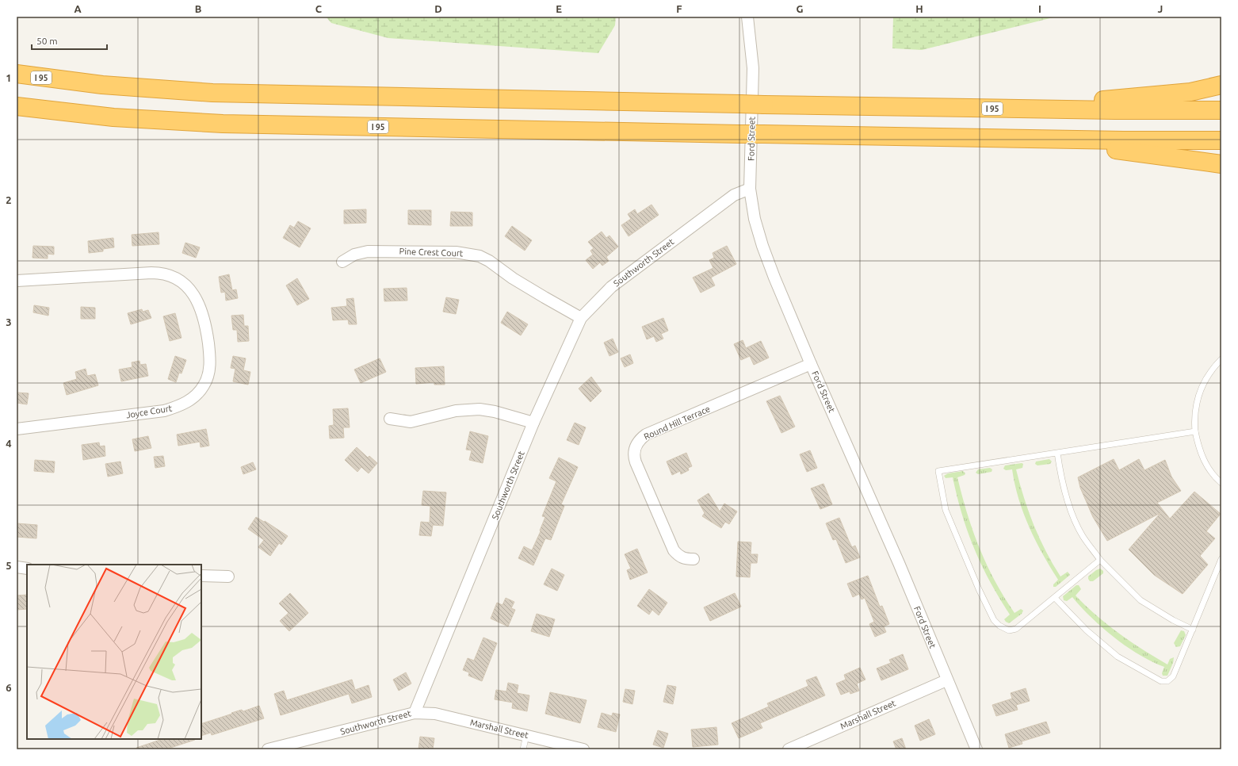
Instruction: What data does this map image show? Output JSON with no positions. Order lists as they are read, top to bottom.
{
  "streets": {
    "highway": ["I 95"],
    "street": [
      "Ford Street",
      "Pine Crest Court",
      "Southworth Street",
      "Joyce Court",
      "Round Hill Terrace",
      "Marshall Street"
    ]
  },
  "crossings": [
    ["Ford Street", "Southworth Street"],
    ["Ford Street", "Round Hill Terrace"],
    ["Ford Street", "Marshall Street"],
    ["Pine Crest Court", "Southworth Street"],
    ["Southworth Street", "Marshall Street"]
  ],
  "scale_bar": "50 m",
  "grid": {
    "columns": [
      "A",
      "B",
      "C",
      "D",
      "E",
      "F",
      "G",
      "H",
      "I",
      "J"
    ],
    "rows": [
      "1",
      "2",
      "3",
      "4",
      "5",
      "6"
    ]
  }
}
